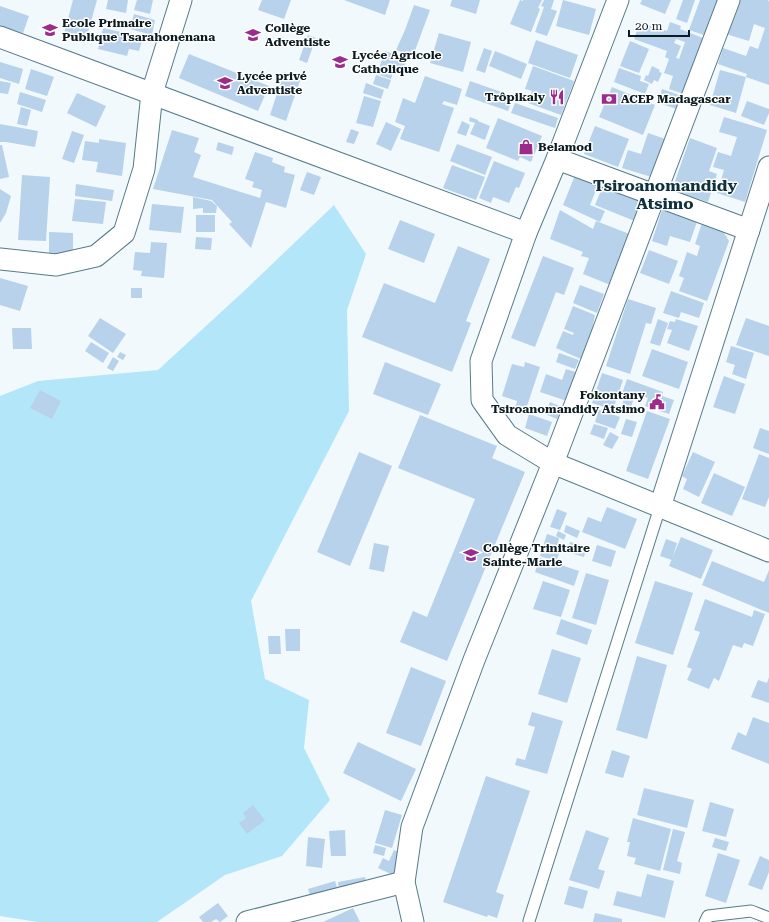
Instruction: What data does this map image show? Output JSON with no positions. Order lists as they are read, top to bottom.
{
  "districts": ["Tsiroanomandidy Atsimo"],
  "places": {
    "school or university": [
      "Ecole Primaire Publique Tsarahonenana",
      "Collège Adventiste",
      "Lycée Agricole Catholique",
      "Lycée privé Adventiste",
      "Collège Trinitaire Sainte-Marie"
    ],
    "restaurant": ["Trôpikaly"],
    "bank": ["ACEP Madagascar"],
    "shop": ["Belamod"],
    "public building": ["Fokontany Tsiroanomandidy Atsimo"]
  },
  "scale_bar": "20 m"
}
